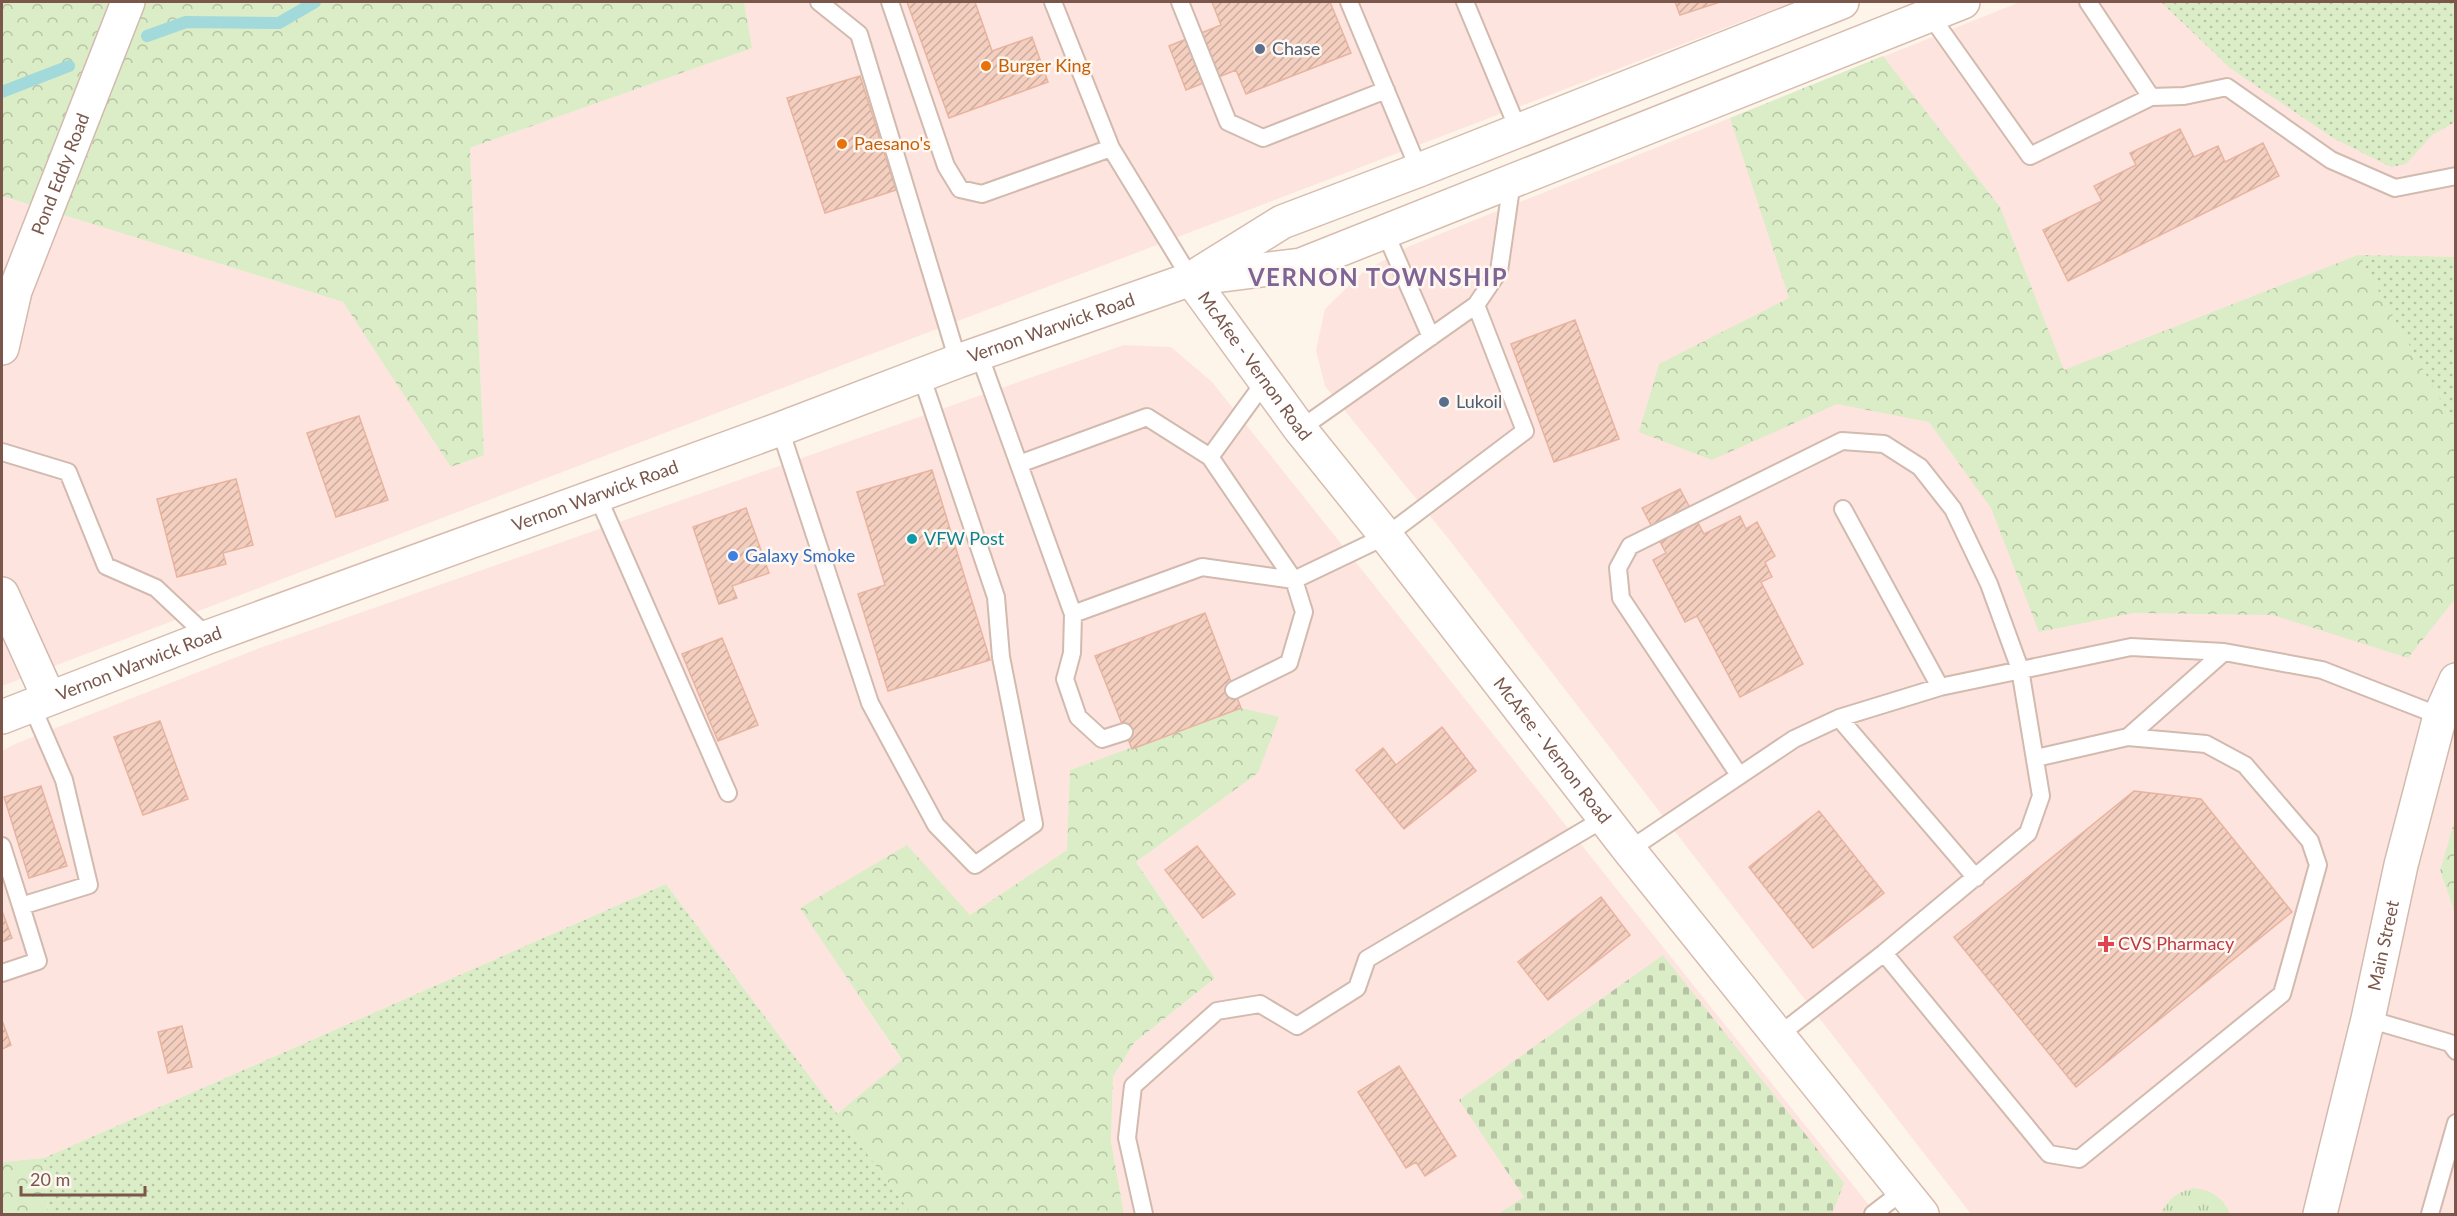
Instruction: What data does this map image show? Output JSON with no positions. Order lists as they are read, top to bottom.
{
  "streets": {
    "main road": [
      "Pond Eddy Road",
      "Vernon Warwick Road",
      "McAfee - Vernon Road",
      "Main Street"
    ]
  },
  "crossings": [
    ["Vernon Warwick Road", "McAfee - Vernon Road"]
  ],
  "districts": ["VERNON TOWNSHIP"],
  "places": {
    "other": [
      "Chase",
      "Burger King",
      "Paesano's",
      "Lukoil",
      "VFW Post",
      "Galaxy Smoke"
    ],
    "health": ["CVS Pharmacy"]
  },
  "scale_bar": "20 m"
}
